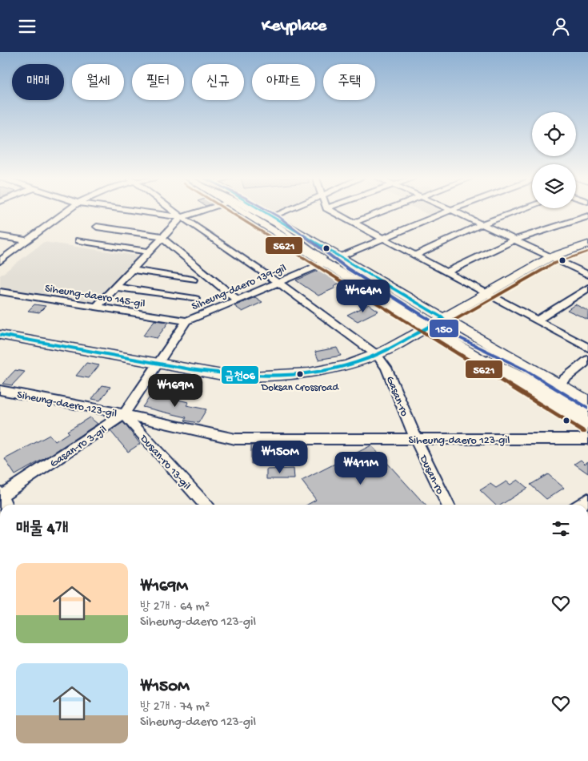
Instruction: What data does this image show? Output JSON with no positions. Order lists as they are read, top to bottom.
{
  "streets": {
    "street": [
      "Siheung-daero 139-gil",
      "Siheung-daero 145-gil",
      "Gasan-ro",
      "Siheung-daero 123-gil",
      "Gasan-ro 3-gil",
      "Dusan-ro 13-gil",
      "Dusan-ro"
    ]
  },
  "crossings": [
    ["Siheung-daero 139-gil", "Siheung-daero 145-gil"],
    ["Siheung-daero 139-gil", "Gasan-ro"],
    ["Siheung-daero 139-gil", "Gasan-ro 3-gil"],
    ["Gasan-ro", "Siheung-daero 123-gil"],
    ["Gasan-ro", "Dusan-ro"],
    ["Siheung-daero 123-gil", "Gasan-ro 3-gil"],
    ["Siheung-daero 123-gil", "Dusan-ro 13-gil"],
    ["Siheung-daero 123-gil", "Dusan-ro"],
    ["Gasan-ro 3-gil", "Dusan-ro 13-gil"]
  ],
  "places": ["Doksan Crossroad"],
  "lines": ["transit line 금천06", "transit line 5621", "transit line 150"],
  "page": {
    "header": "Keyplace",
    "chip": [
      "매매",
      "월세",
      "필터",
      "신규",
      "아파트",
      "주택"
    ],
    "price": [
      "₩164M",
      "₩169M",
      "₩150M",
      "₩411M"
    ],
    "heading": "매물 4개",
    "list": [
      {
        "name": "₩169M",
        "note": "방 2개 · 64 m² · Siheung-daero 123-gil"
      },
      {
        "name": "₩150M",
        "note": "방 2개 · 74 m² · Siheung-daero 123-gil"
      }
    ]
  }
}
